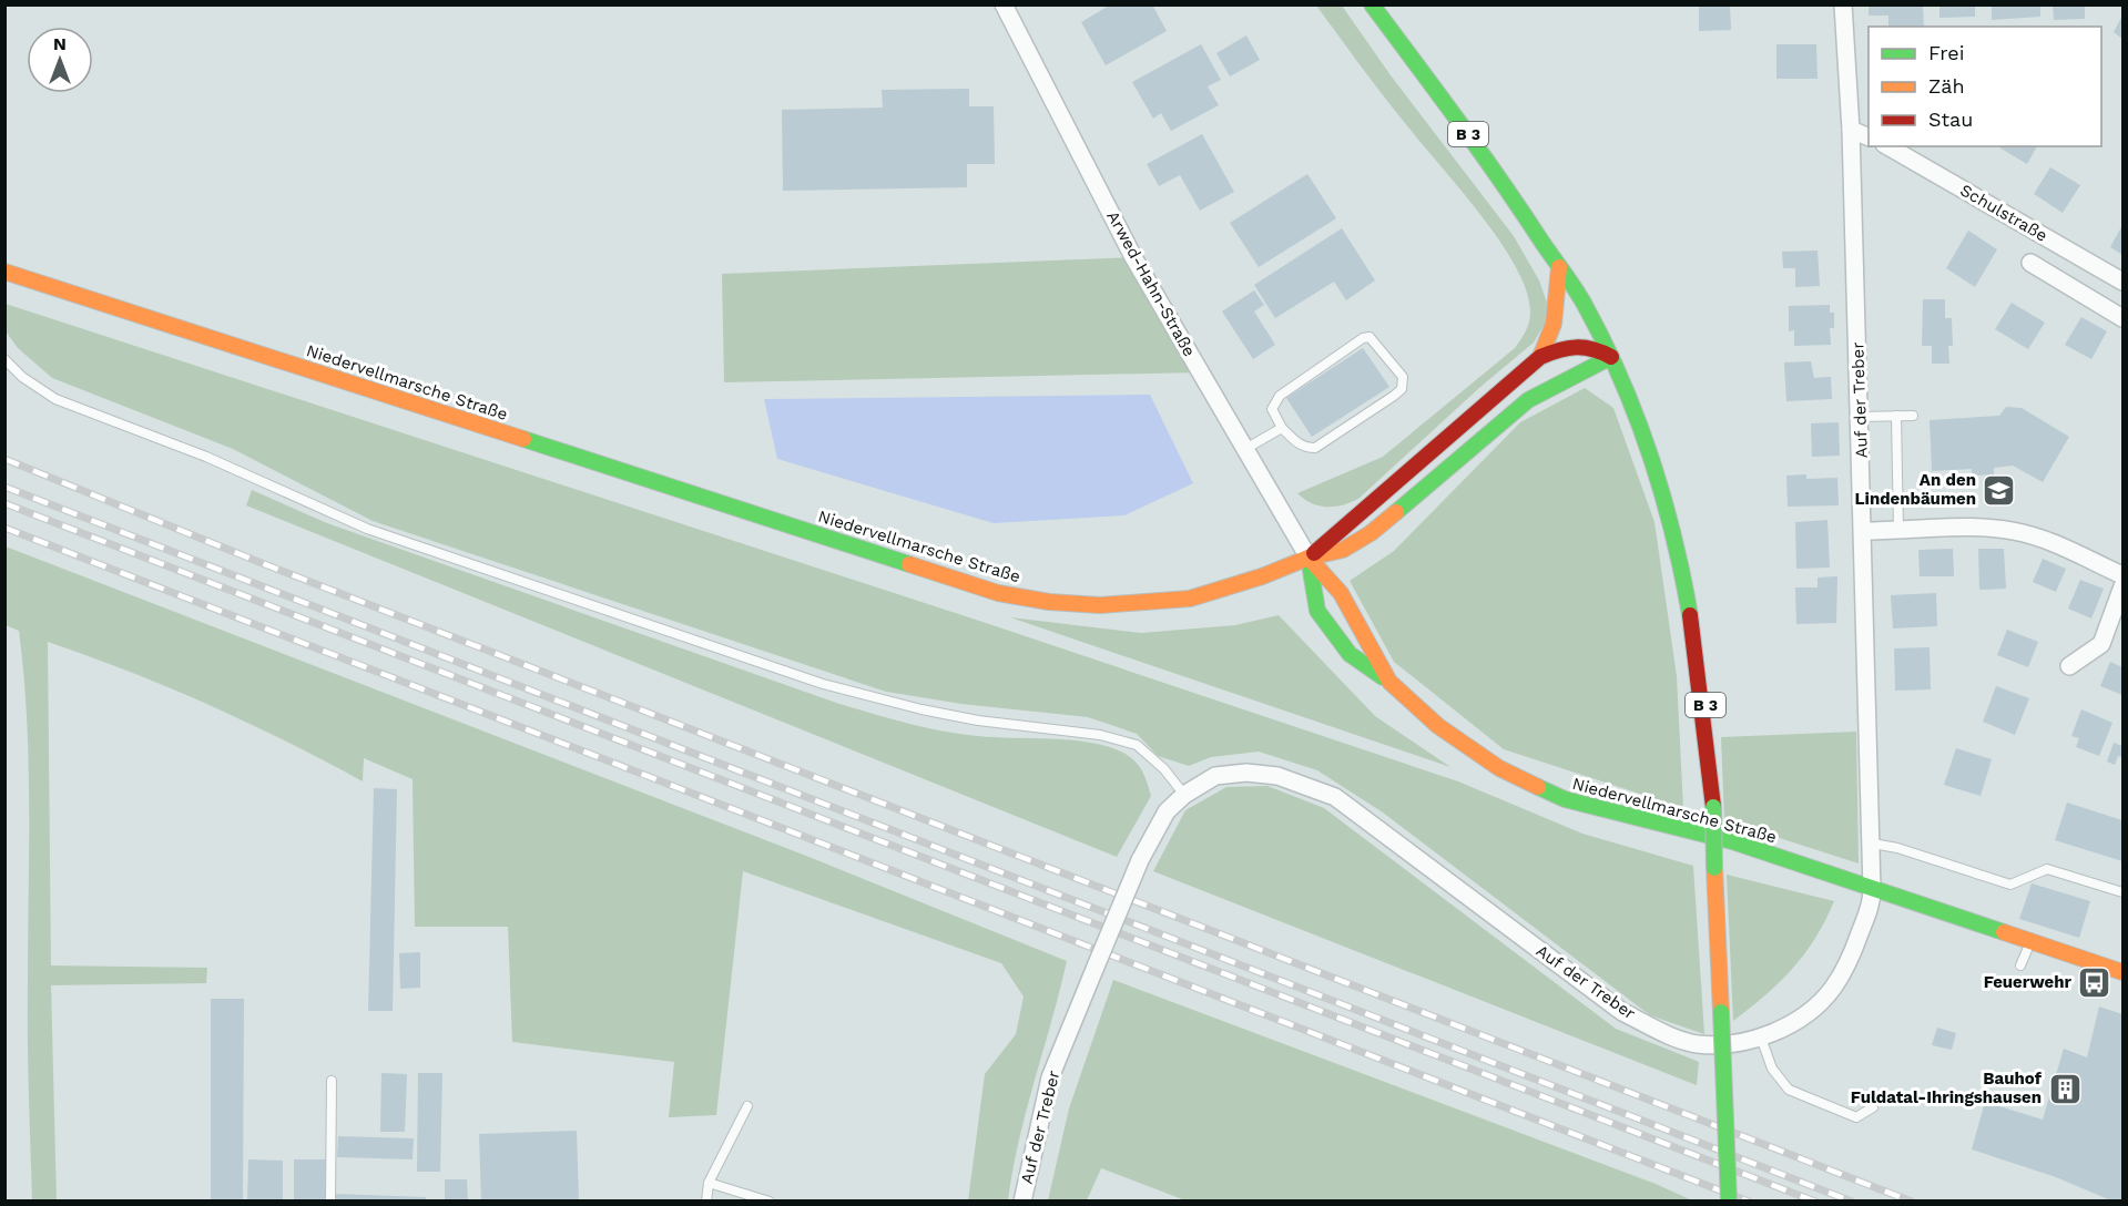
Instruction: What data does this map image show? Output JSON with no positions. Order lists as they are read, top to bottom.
{
  "streets": {
    "main road": ["B 3", "Niedervellmarsche Straße"],
    "street": ["Schulstraße", "Arwed-Hahn-Straße", "Auf der Treber"]
  },
  "crossings": [
    ["Arwed-Hahn-Straße", "Niedervellmarsche Straße"],
    ["Niedervellmarsche Straße", "Auf der Treber"]
  ],
  "places": {
    "school or university": ["An den Lindenbäumen"],
    "bus stop": ["Feuerwehr"],
    "building": ["Bauhof Fuldatal-Ihringshausen"]
  },
  "legend": ["Frei", "Zäh", "Stau"],
  "north": "top"
}
